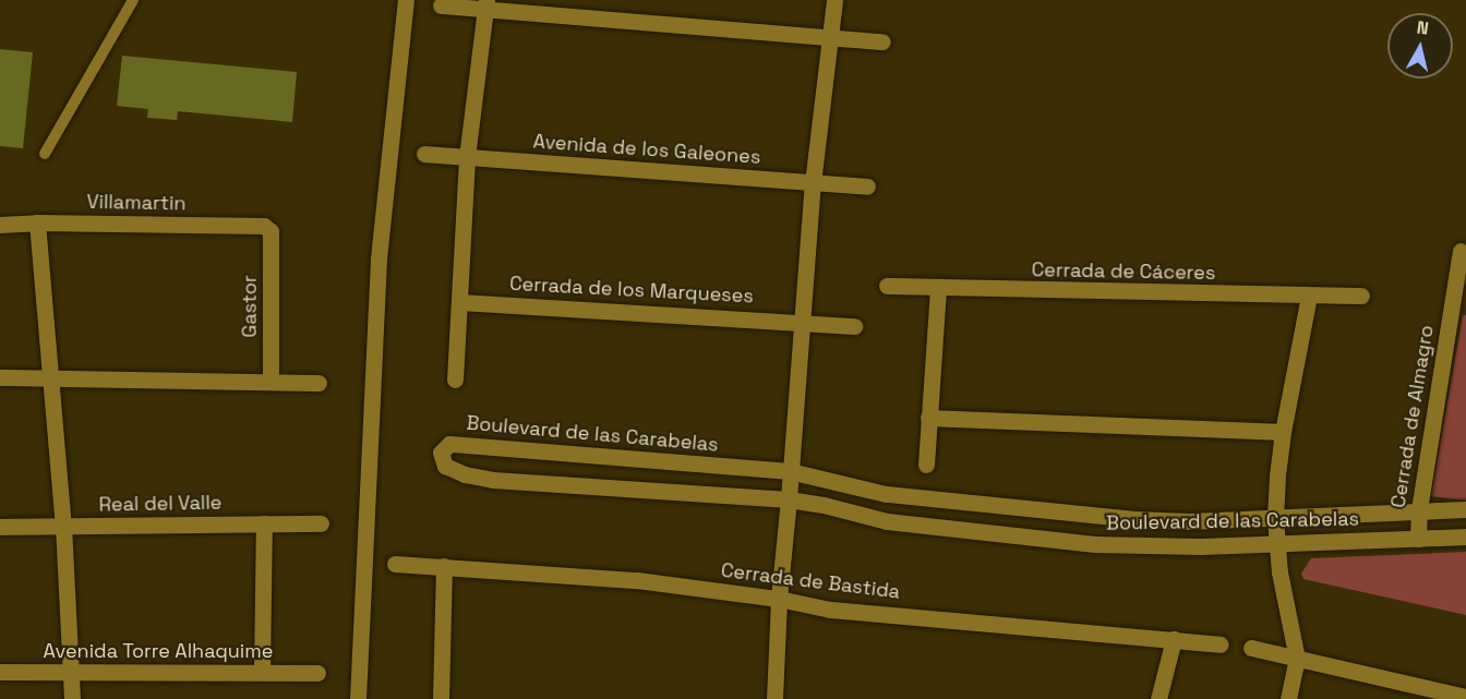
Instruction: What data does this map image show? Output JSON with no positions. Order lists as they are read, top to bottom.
{
  "streets": {
    "street": [
      "Avenida de los Galeones",
      "Villamartin",
      "Cerrada de Cáceres",
      "Cerrada de los Marqueses",
      "Gastor",
      "Cerrada de Almagro",
      "Boulevard de las Carabelas",
      "Real del Valle",
      "Cerrada de Bastida",
      "Avenida Torre Alhaquime"
    ]
  },
  "crossings": [
    ["Villamartin", "Gastor"],
    ["Cerrada de Almagro", "Boulevard de las Carabelas"]
  ],
  "north": "top"
}
